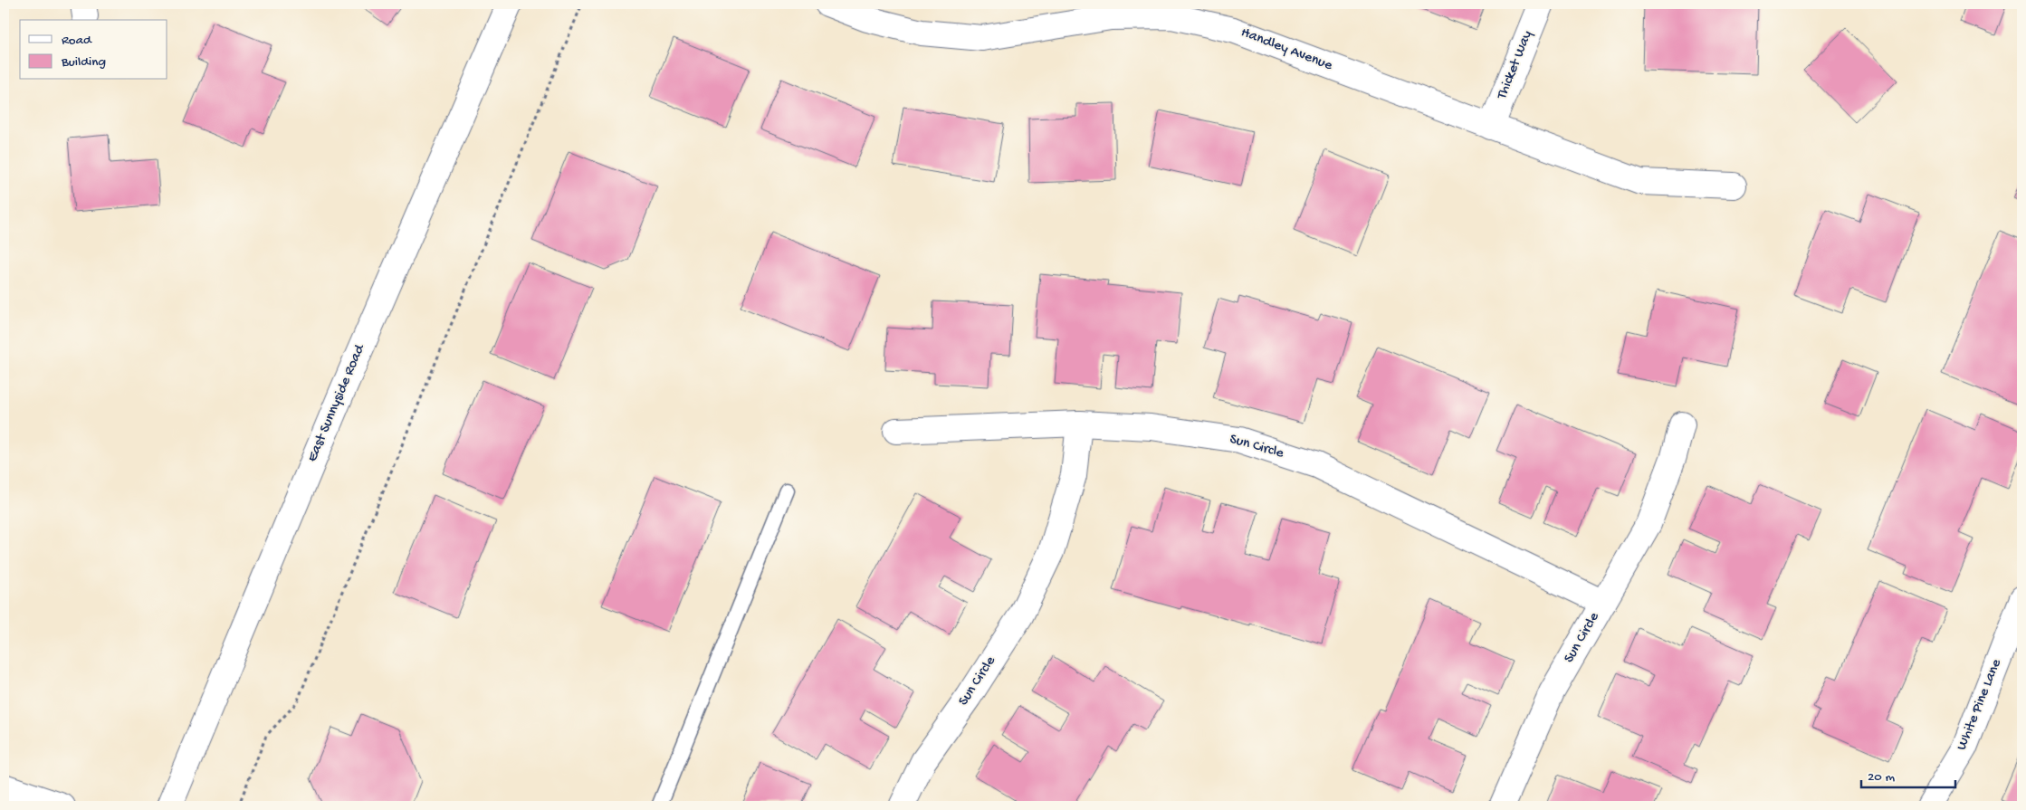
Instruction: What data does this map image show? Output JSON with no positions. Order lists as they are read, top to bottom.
{
  "streets": {
    "street": [
      "Handley Avenue",
      "Thicket Way",
      "East Sunnyside Road",
      "Sun Circle",
      "White Pine Lane"
    ]
  },
  "crossings": [
    ["Handley Avenue", "Thicket Way"]
  ],
  "legend": ["Road", "Building"],
  "scale_bar": "20 m"
}
